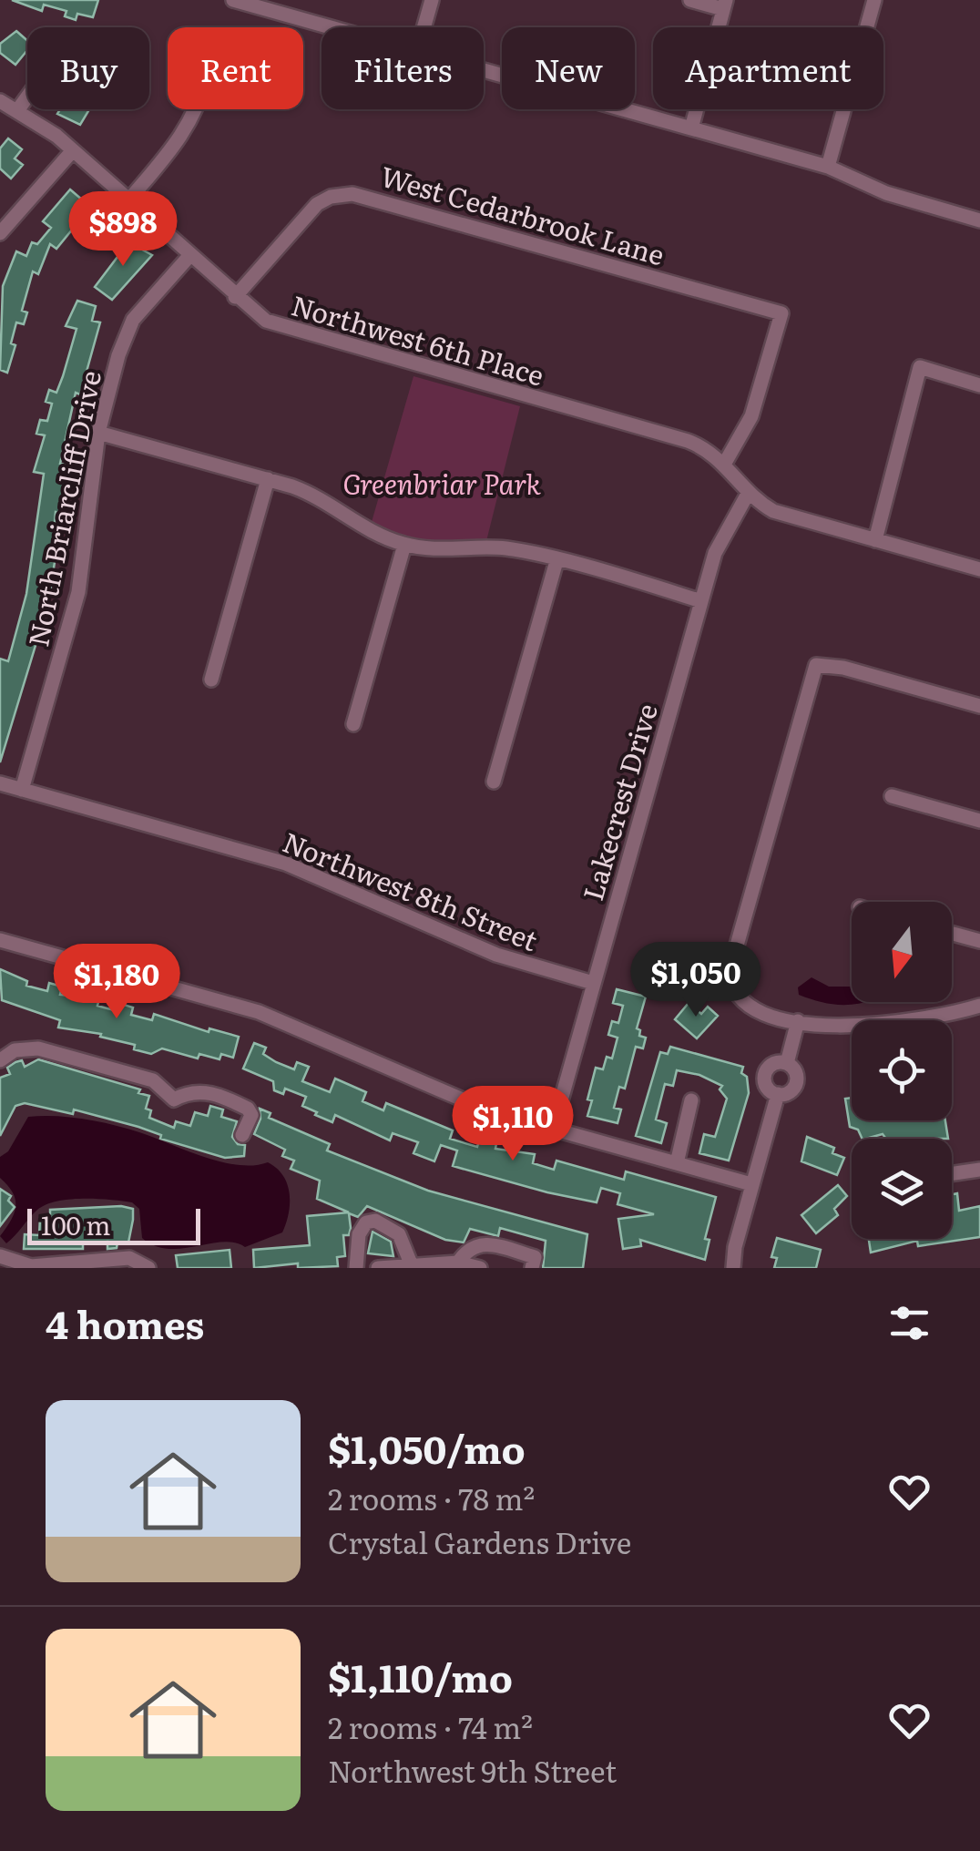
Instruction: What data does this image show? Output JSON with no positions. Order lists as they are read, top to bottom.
{
  "streets": {
    "street": [
      "West Cedarbrook Lane",
      "Northwest 6th Place",
      "North Briarcliff Drive",
      "Lakecrest Drive",
      "Northwest 8th Street"
    ]
  },
  "crossings": [
    ["West Cedarbrook Lane", "Northwest 6th Place"],
    ["Northwest 6th Place", "North Briarcliff Drive"],
    ["Northwest 6th Place", "Lakecrest Drive"],
    ["North Briarcliff Drive", "Northwest 8th Street"],
    ["Lakecrest Drive", "Northwest 8th Street"]
  ],
  "parks": ["Greenbriar Park"],
  "scale_bar": "100 m",
  "north": "bottom",
  "page": {
    "chip": [
      "Buy",
      "Rent",
      "Filters",
      "New",
      "Apartment"
    ],
    "price": [
      "$898",
      "$1,050",
      "$1,180",
      "$1,110"
    ],
    "scale": "100 m",
    "heading": "4 homes",
    "list": [
      {
        "name": "$1,050/mo",
        "note": "2 rooms · 78 m² · Crystal Gardens Drive"
      },
      {
        "name": "$1,110/mo",
        "note": "2 rooms · 74 m² · Northwest 9th Street"
      }
    ]
  }
}
